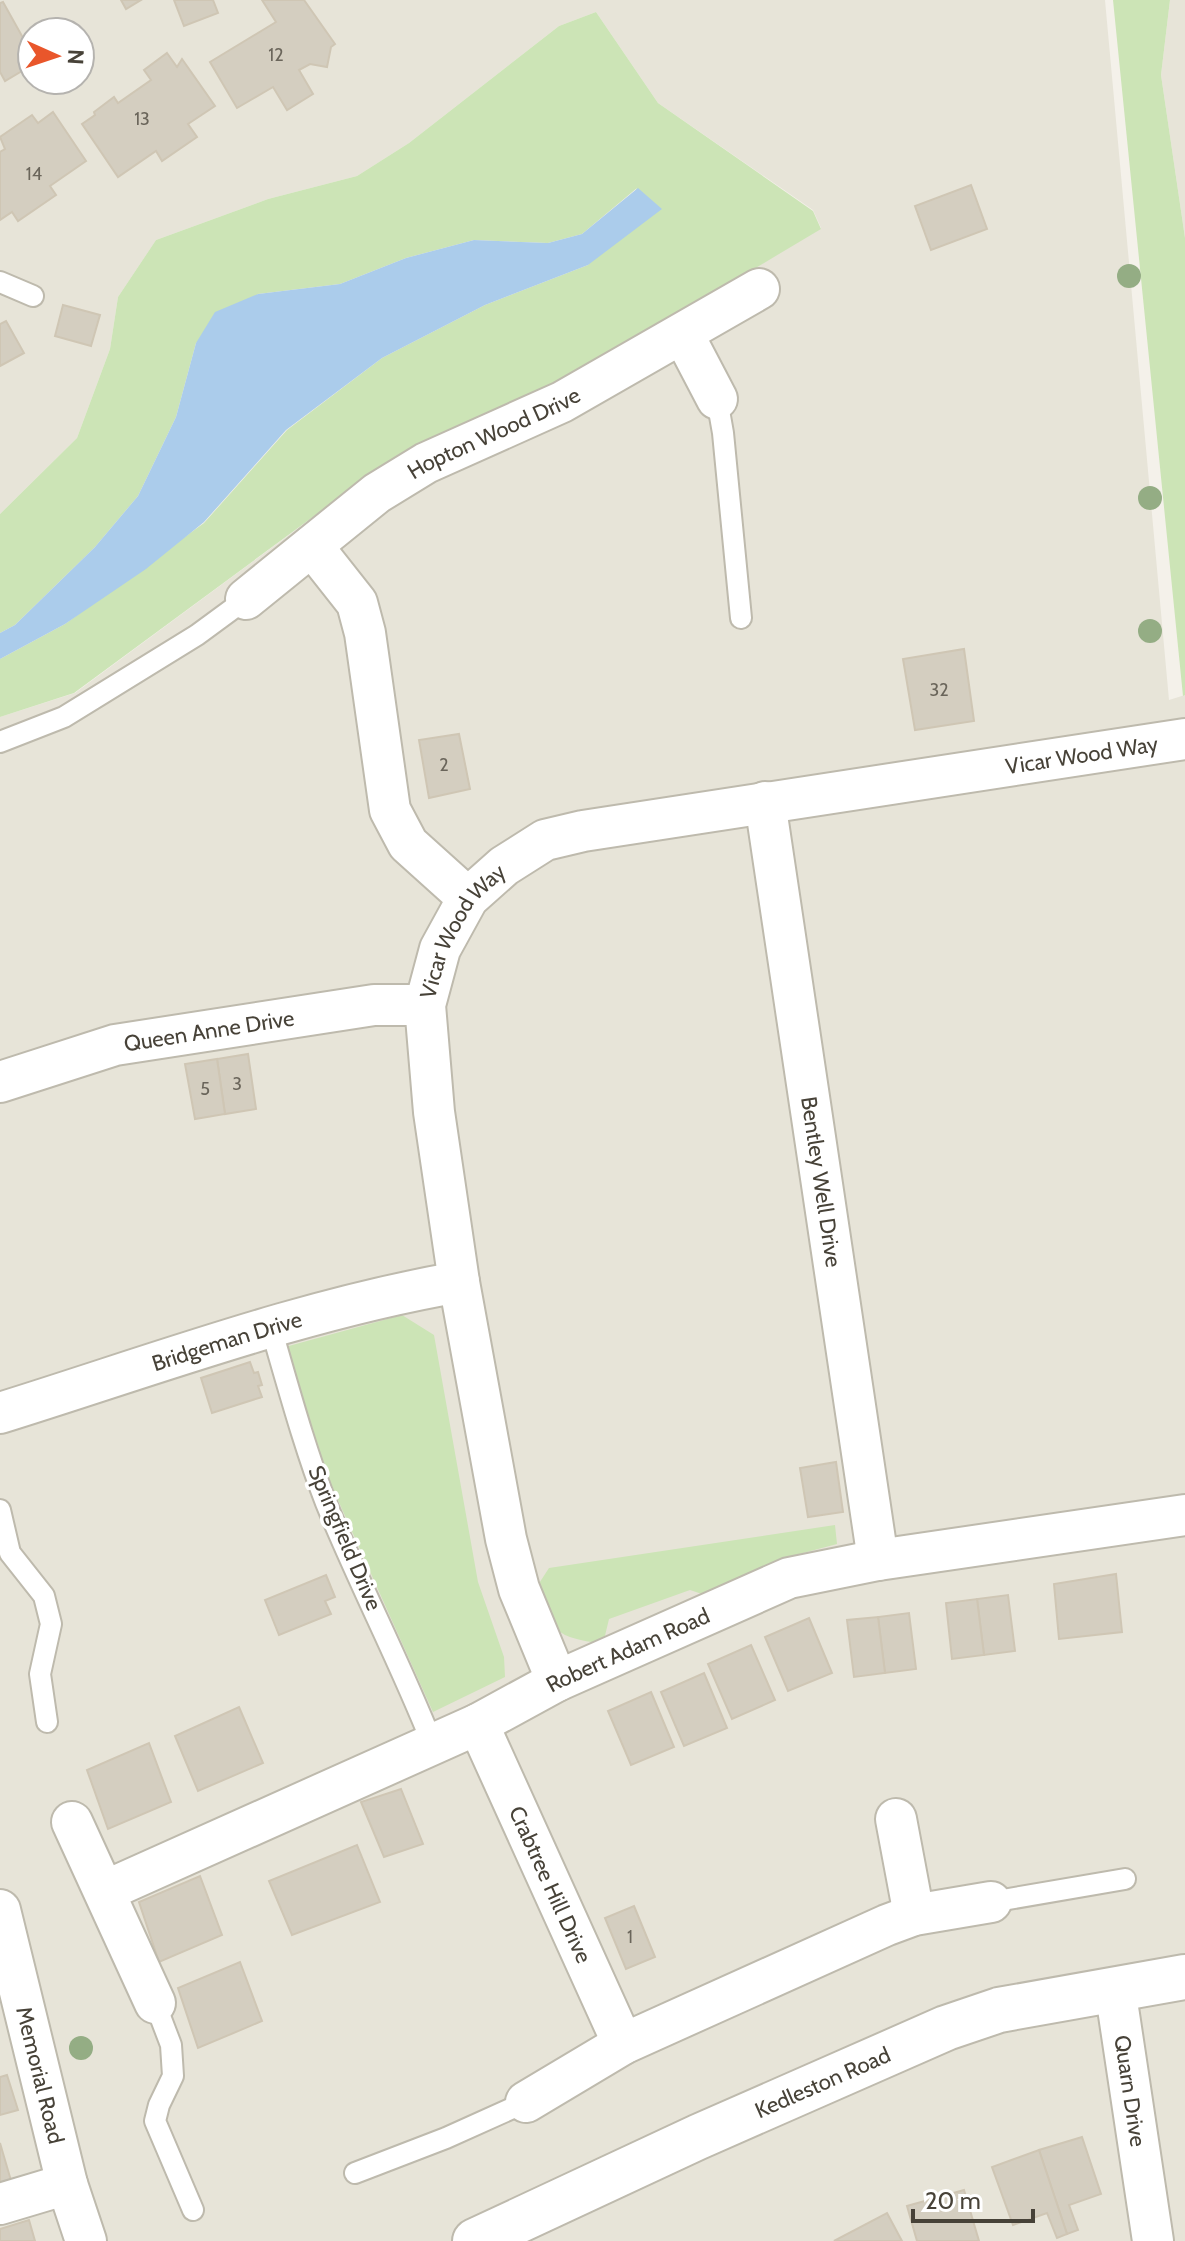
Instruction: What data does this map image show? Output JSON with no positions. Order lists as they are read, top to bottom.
{
  "streets": {
    "street": [
      "Hopton Wood Drive",
      "Vicar Wood Way",
      "Queen Anne Drive",
      "Bentley Well Drive",
      "Bridgeman Drive",
      "Robert Adam Road",
      "Crabtree Hill Drive",
      "Memorial Road",
      "Kedleston Road",
      "Quarn Drive"
    ],
    "lane": ["Springfield Drive"]
  },
  "crossings": [
    ["Vicar Wood Way", "Queen Anne Drive"],
    ["Vicar Wood Way", "Bentley Well Drive"],
    ["Vicar Wood Way", "Bridgeman Drive"],
    ["Vicar Wood Way", "Robert Adam Road"],
    ["Bentley Well Drive", "Robert Adam Road"],
    ["Bridgeman Drive", "Springfield Drive"],
    ["Springfield Drive", "Robert Adam Road"],
    ["Robert Adam Road", "Crabtree Hill Drive"],
    ["Kedleston Road", "Quarn Drive"]
  ],
  "house_numbers": [
    "12",
    "13",
    "14",
    "32",
    "2",
    "3",
    "5",
    "1"
  ],
  "scale_bar": "20 m",
  "north": "right"
}
